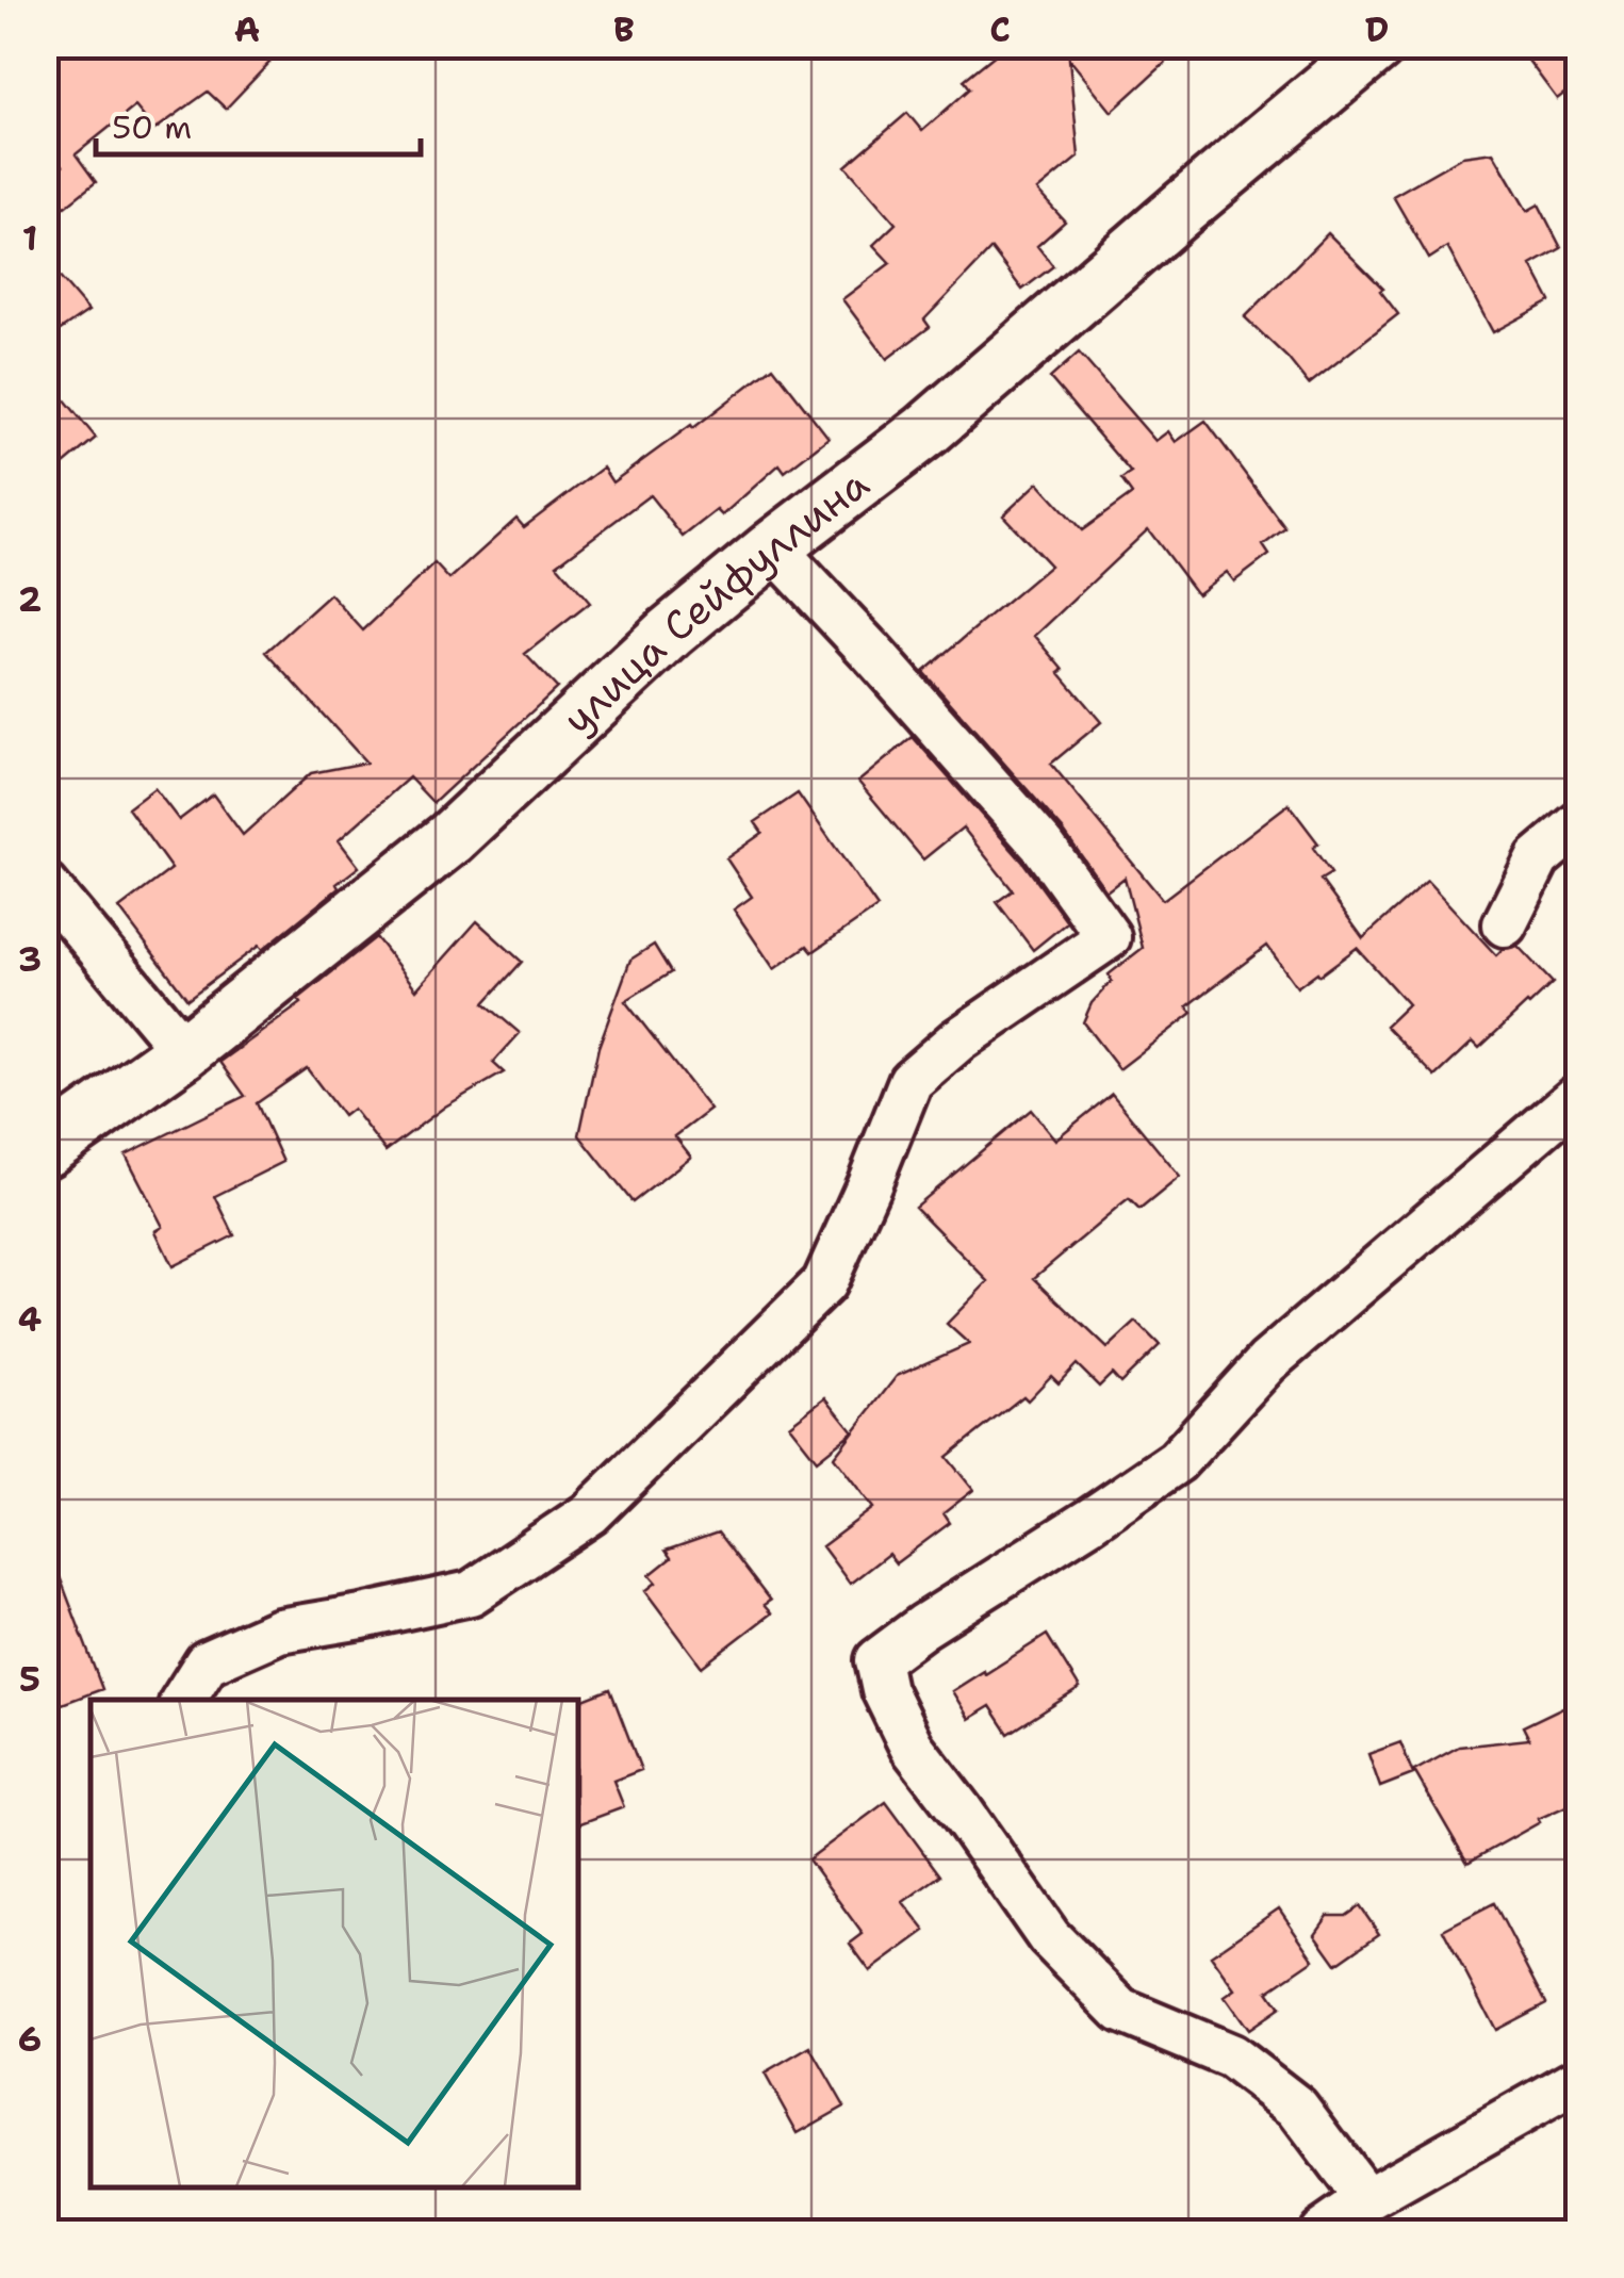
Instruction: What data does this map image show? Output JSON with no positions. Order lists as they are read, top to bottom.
{
  "streets": {
    "street": ["улица Сейфуллина"]
  },
  "scale_bar": "50 m",
  "grid": {
    "columns": [
      "A",
      "B",
      "C",
      "D"
    ],
    "rows": [
      "1",
      "2",
      "3",
      "4",
      "5",
      "6"
    ]
  }
}
